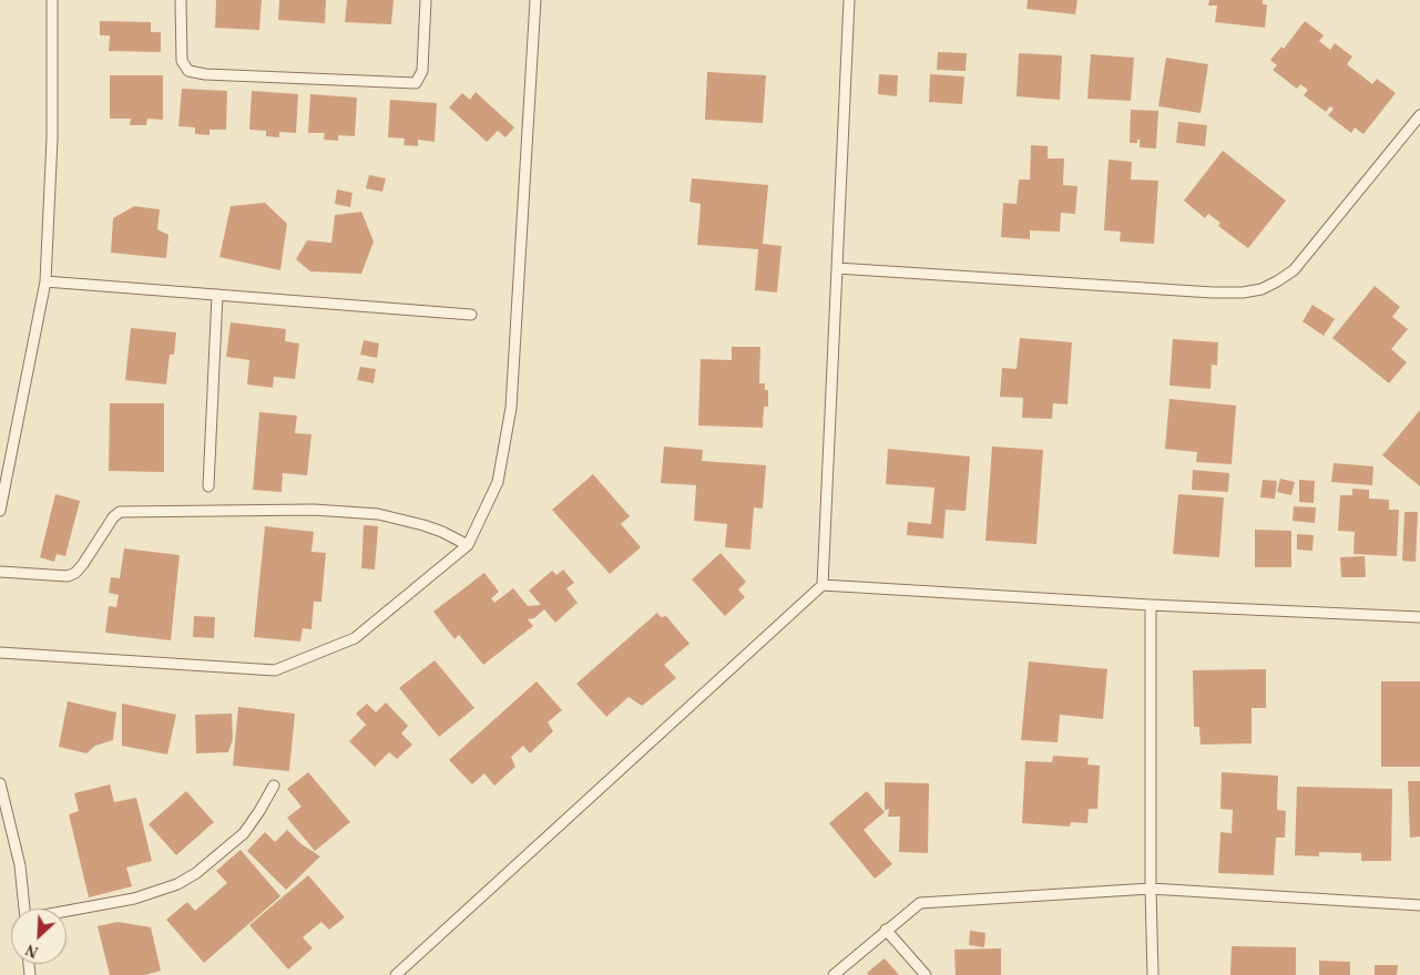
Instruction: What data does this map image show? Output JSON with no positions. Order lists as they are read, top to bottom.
{
  "north": "bottom left"
}
